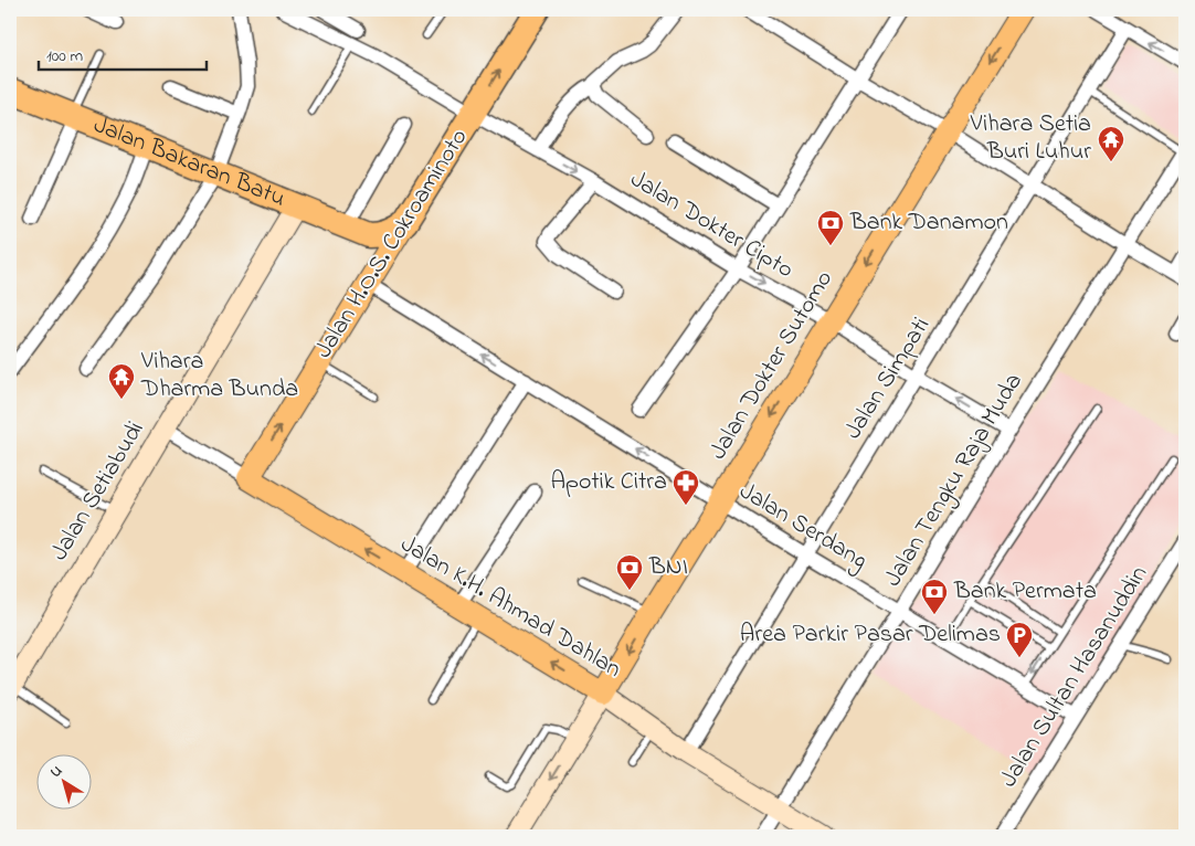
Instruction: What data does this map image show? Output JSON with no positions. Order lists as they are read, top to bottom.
{
  "streets": {
    "highway": ["Jalan Bakaran Batu", "Jalan H.O.S. Cokroaminoto"],
    "main road": ["Jalan Dokter Sutomo", "Jalan K.H. Ahmad Dahlan"],
    "street": [
      "Jalan Dokter Cipto",
      "Jalan Simpati",
      "Jalan Tengku Raja Muda",
      "Jalan Setiabudi",
      "Jalan Serdang",
      "Jalan Sultan Hasanuddin"
    ]
  },
  "crossings": [
    ["Jalan Bakaran Batu", "Jalan Setiabudi"],
    ["Jalan Dokter Cipto", "Jalan H.O.S. Cokroaminoto"],
    ["Jalan Dokter Cipto", "Jalan Dokter Sutomo"],
    ["Jalan Dokter Cipto", "Jalan Simpati"],
    ["Jalan Dokter Cipto", "Jalan Tengku Raja Muda"],
    ["Jalan H.O.S. Cokroaminoto", "Jalan Serdang"],
    ["Jalan H.O.S. Cokroaminoto", "Jalan K.H. Ahmad Dahlan"],
    ["Jalan Dokter Sutomo", "Jalan Serdang"],
    ["Jalan Dokter Sutomo", "Jalan K.H. Ahmad Dahlan"],
    ["Jalan Simpati", "Jalan Serdang"],
    ["Jalan Simpati", "Jalan K.H. Ahmad Dahlan"],
    ["Jalan Tengku Raja Muda", "Jalan Serdang"],
    ["Jalan Tengku Raja Muda", "Jalan K.H. Ahmad Dahlan"],
    ["Jalan Setiabudi", "Jalan K.H. Ahmad Dahlan"],
    ["Jalan Serdang", "Jalan Sultan Hasanuddin"]
  ],
  "one_way": [
    "Jalan H.O.S. Cokroaminoto",
    "Jalan Dokter Sutomo",
    "Jalan Serdang",
    "Jalan K.H. Ahmad Dahlan"
  ],
  "places": {
    "temple": ["Vihara Setia Buri Luhur", "Vihara Dharma Bunda"],
    "bank": ["Bank Danamon", "BNI", "Bank Permata"],
    "pharmacy": ["Apotik Citra"],
    "parking": ["Area Parkir Pasar Delimas"]
  },
  "scale_bar": "100 m",
  "north": "top left"
}
